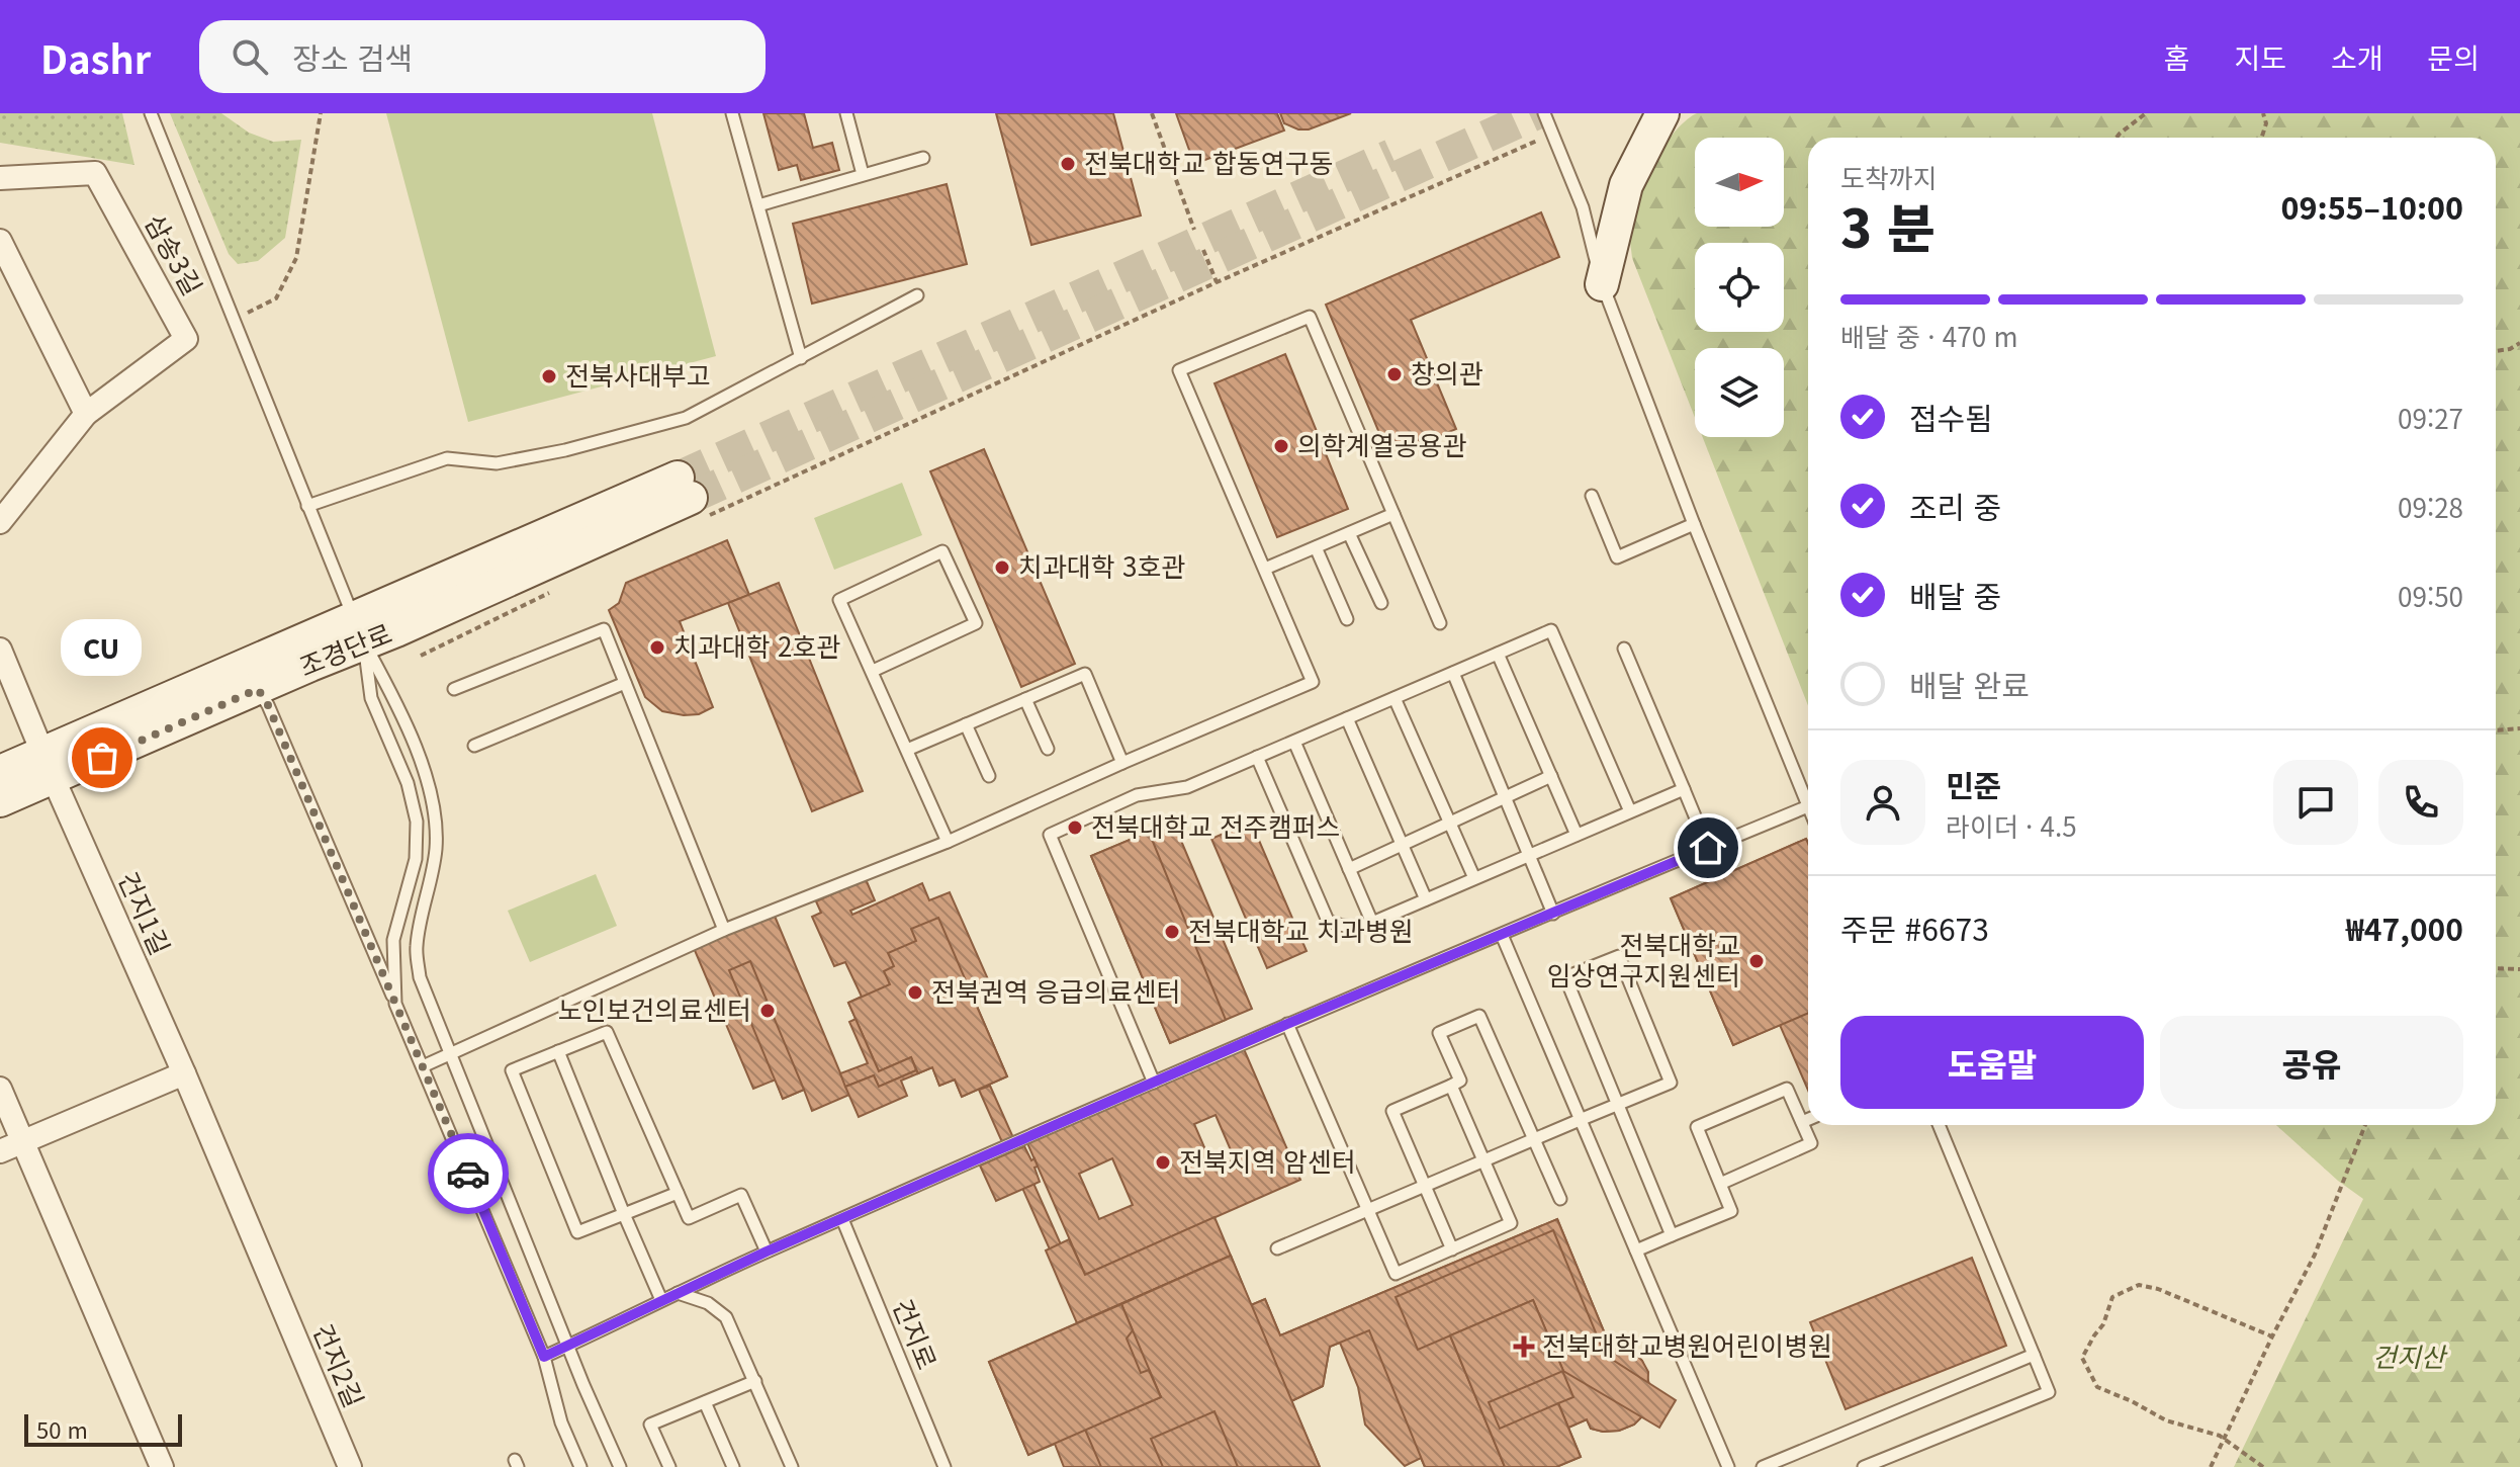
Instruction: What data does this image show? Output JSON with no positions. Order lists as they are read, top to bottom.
{
  "streets": {
    "street": [
      "삼송3길",
      "조경단로",
      "건지1길",
      "건지2길"
    ],
    "lane": ["건지로"]
  },
  "crossings": [
    ["조경단로", "건지1길"],
    ["건지1길", "건지2길"]
  ],
  "parks": ["건지산"],
  "places": {
    "other": [
      "전북대학교 합동연구동",
      "창의관",
      "전북사대부고",
      "의학계열공용관",
      "치과대학 3호관",
      "치과대학 2호관",
      "CU",
      "전북대학교 전주캠퍼스",
      "전북대학교 치과병원",
      "전북대학교 임상연구지원센터",
      "전북권역 응급의료센터",
      "노인보건의료센터",
      "전북지역 암센터"
    ],
    "health": ["전북대학교병원어린이병원"]
  },
  "scale_bar": "50 m",
  "north": "right",
  "page": {
    "header": "Dashr",
    "search": "장소 검색",
    "nav": [
      "홈",
      "지도",
      "소개",
      "문의"
    ],
    "heading": ["3 분", "도착까지", "09:55–10:00"],
    "panel": [
      "민준",
      "라이더 · 4.5",
      "주문 #6673",
      "₩47,000"
    ],
    "bar": "배달 중 · 470 m",
    "list": [
      ["접수됨", "09:27"],
      ["조리 중", "09:28"],
      ["배달 중", "09:50"],
      "배달 완료"
    ],
    "bubble": "CU",
    "buttons": ["도움말", "공유"],
    "scale": "50 m"
  }
}
